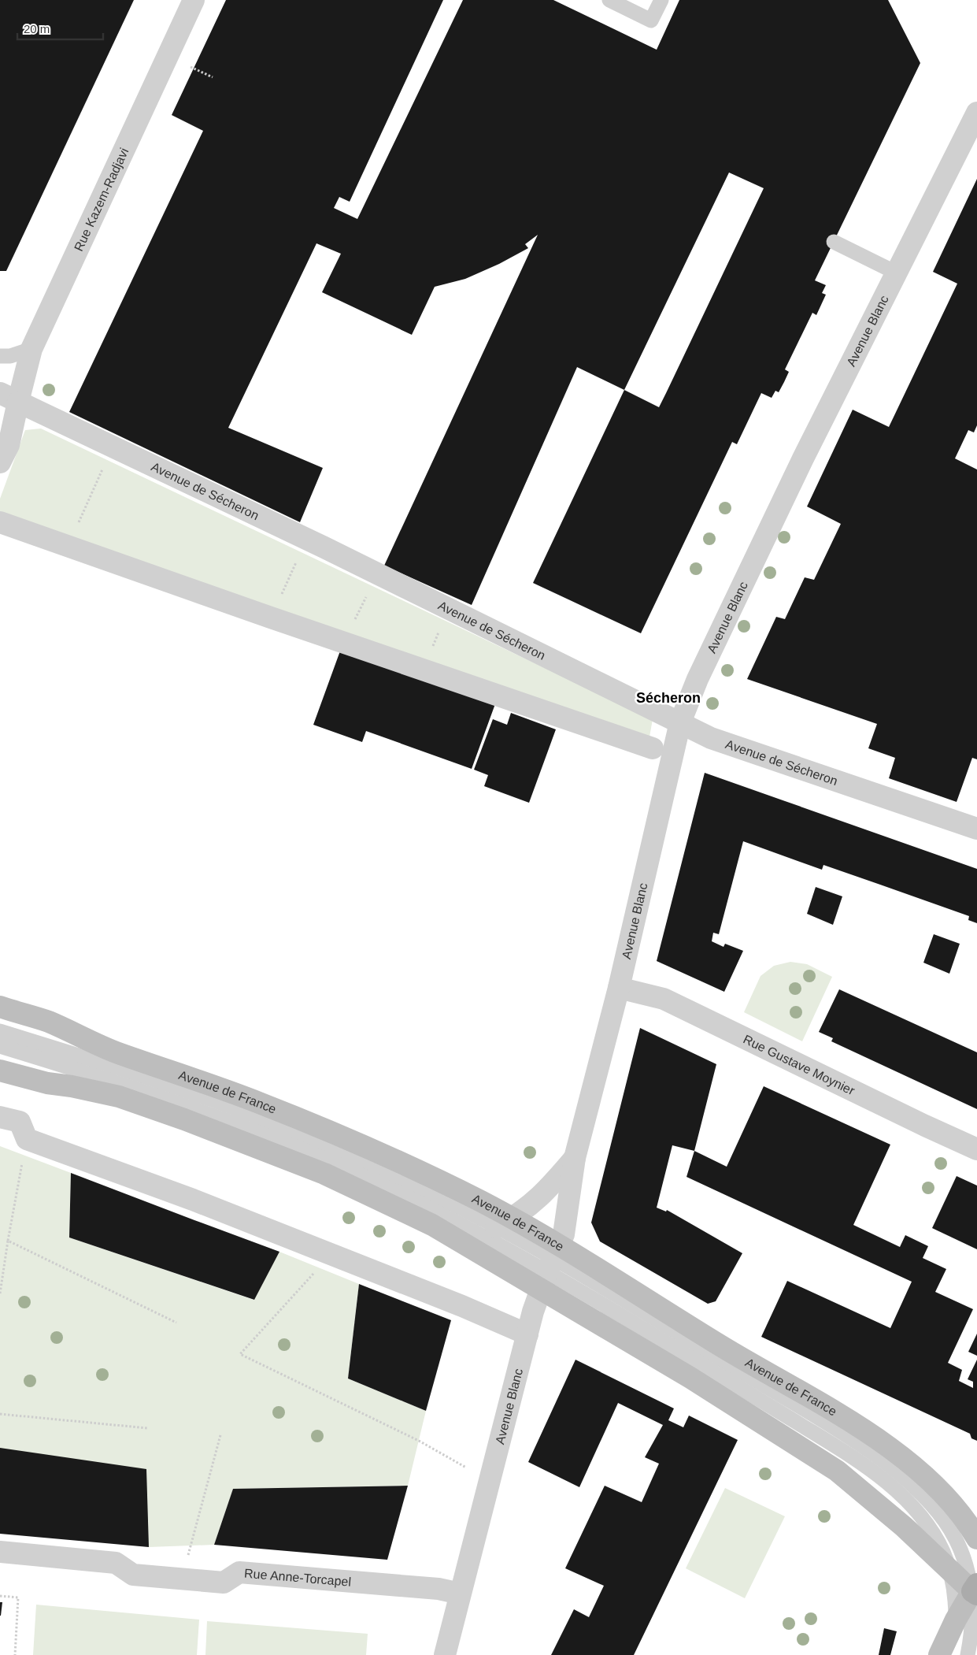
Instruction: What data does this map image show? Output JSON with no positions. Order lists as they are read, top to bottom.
{
  "streets": {
    "main road": ["Avenue de France"],
    "street": [
      "Rue Kazem-Radjavi",
      "Avenue Blanc",
      "Avenue de Sécheron",
      "Rue Gustave Moynier",
      "Rue Anne-Torcapel"
    ]
  },
  "crossings": [
    ["Rue Kazem-Radjavi", "Avenue de Sécheron"],
    ["Avenue Blanc", "Avenue de Sécheron"],
    ["Avenue Blanc", "Rue Gustave Moynier"],
    ["Avenue Blanc", "Avenue de France"],
    ["Avenue Blanc", "Rue Anne-Torcapel"]
  ],
  "districts": ["Sécheron"],
  "scale_bar": "20 m"
}
